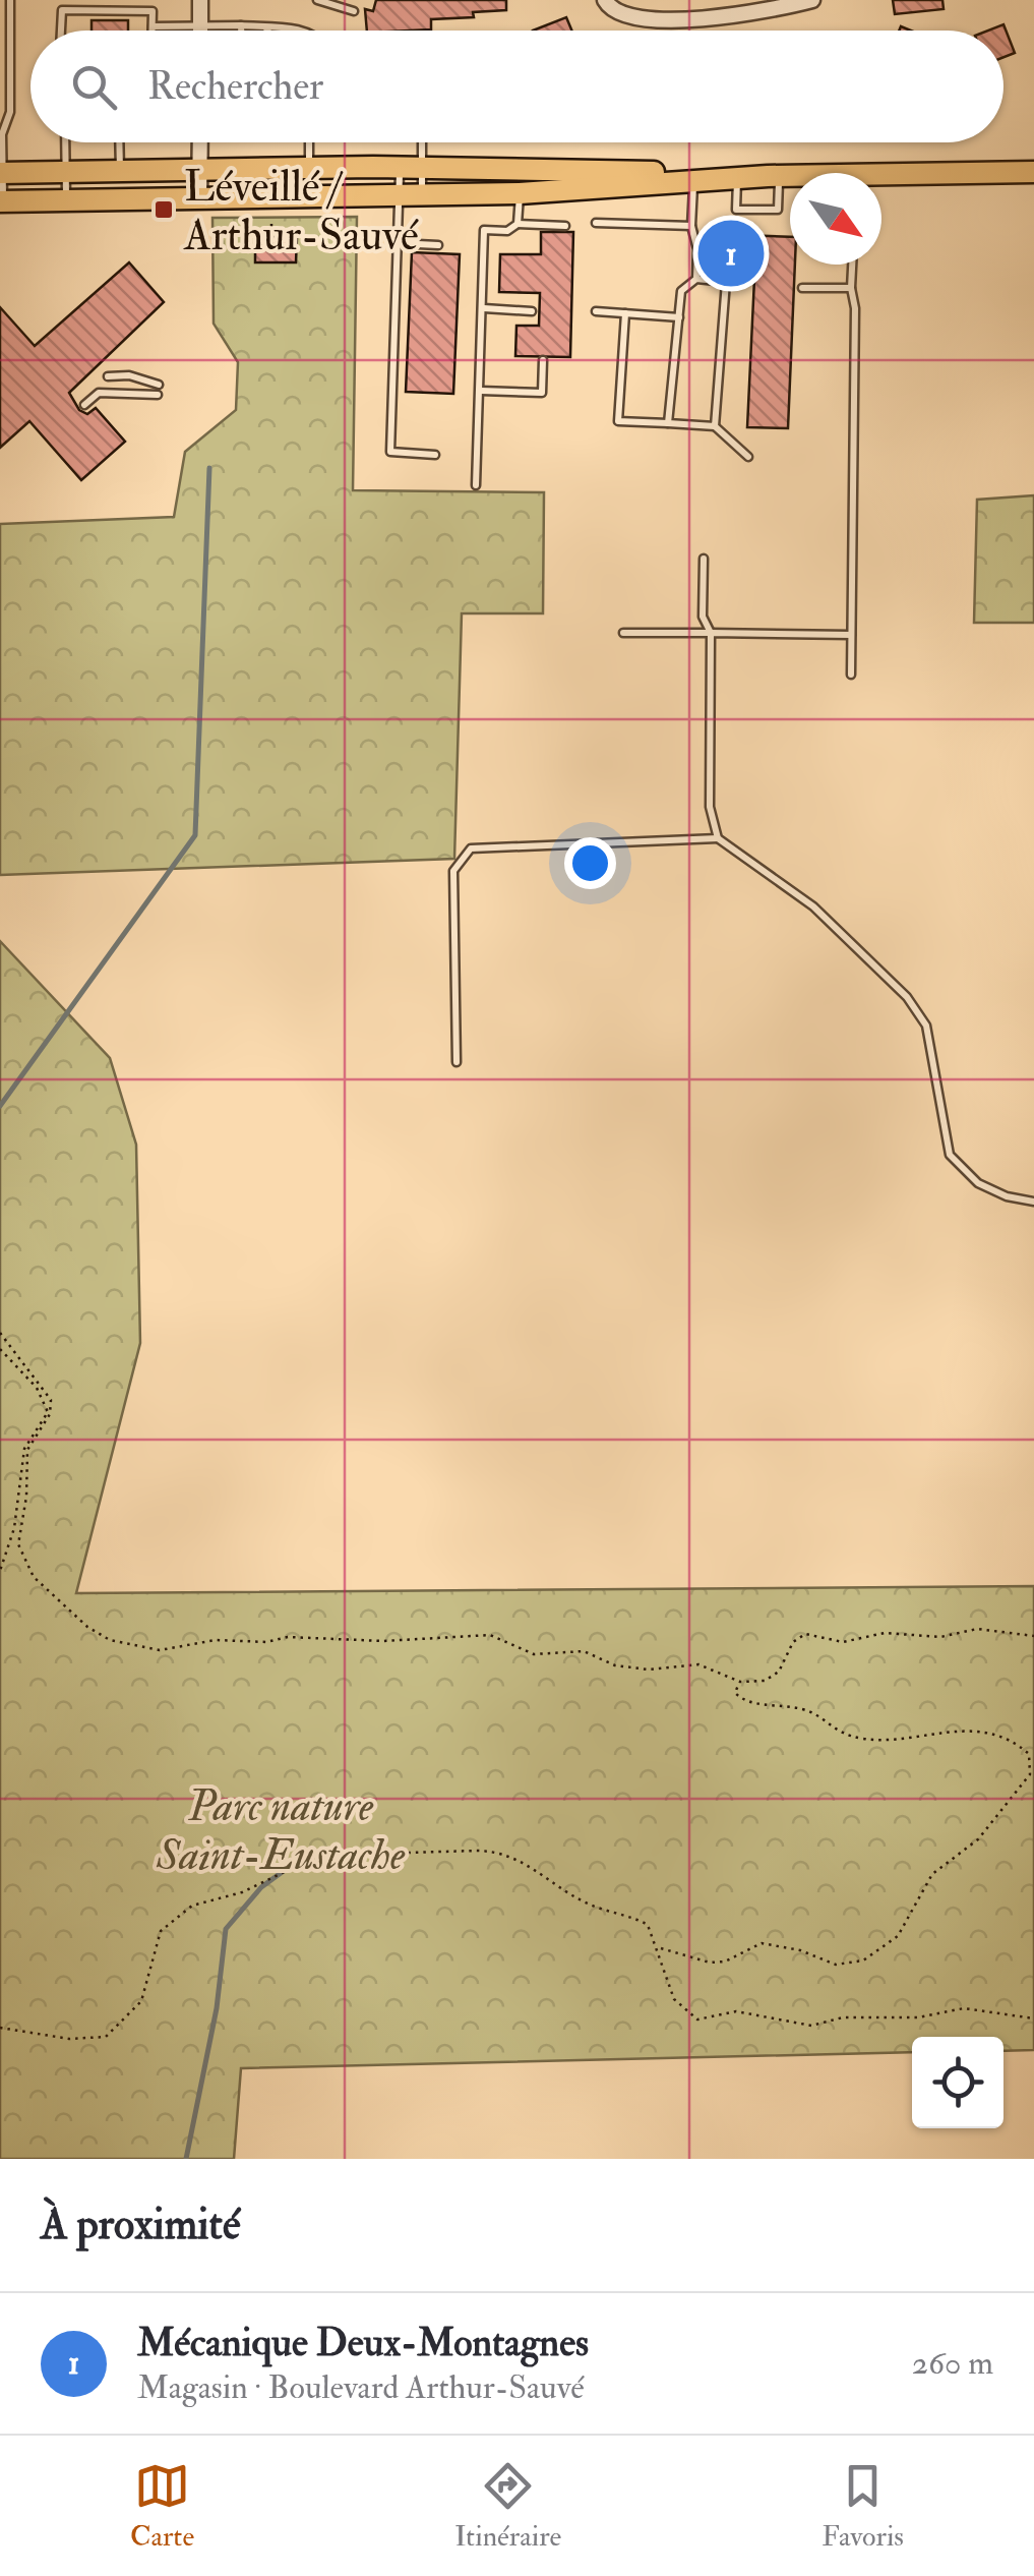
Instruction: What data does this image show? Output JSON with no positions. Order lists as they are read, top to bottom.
{
  "parks": ["Parc nature Saint-Eustache"],
  "places": {
    "transit": ["Léveillé / Arthur-Sauvé"]
  },
  "north": "bottom right",
  "page": {
    "search": "Rechercher",
    "pins": "1",
    "heading": "À proximité",
    "list": [
      {
        "mark": "1",
        "name": "Mécanique Deux-Montagnes",
        "note": "Magasin · Boulevard Arthur-Sauvé",
        "value": "260 m"
      }
    ],
    "nav": ["Carte", "Itinéraire", "Favoris"]
  }
}
